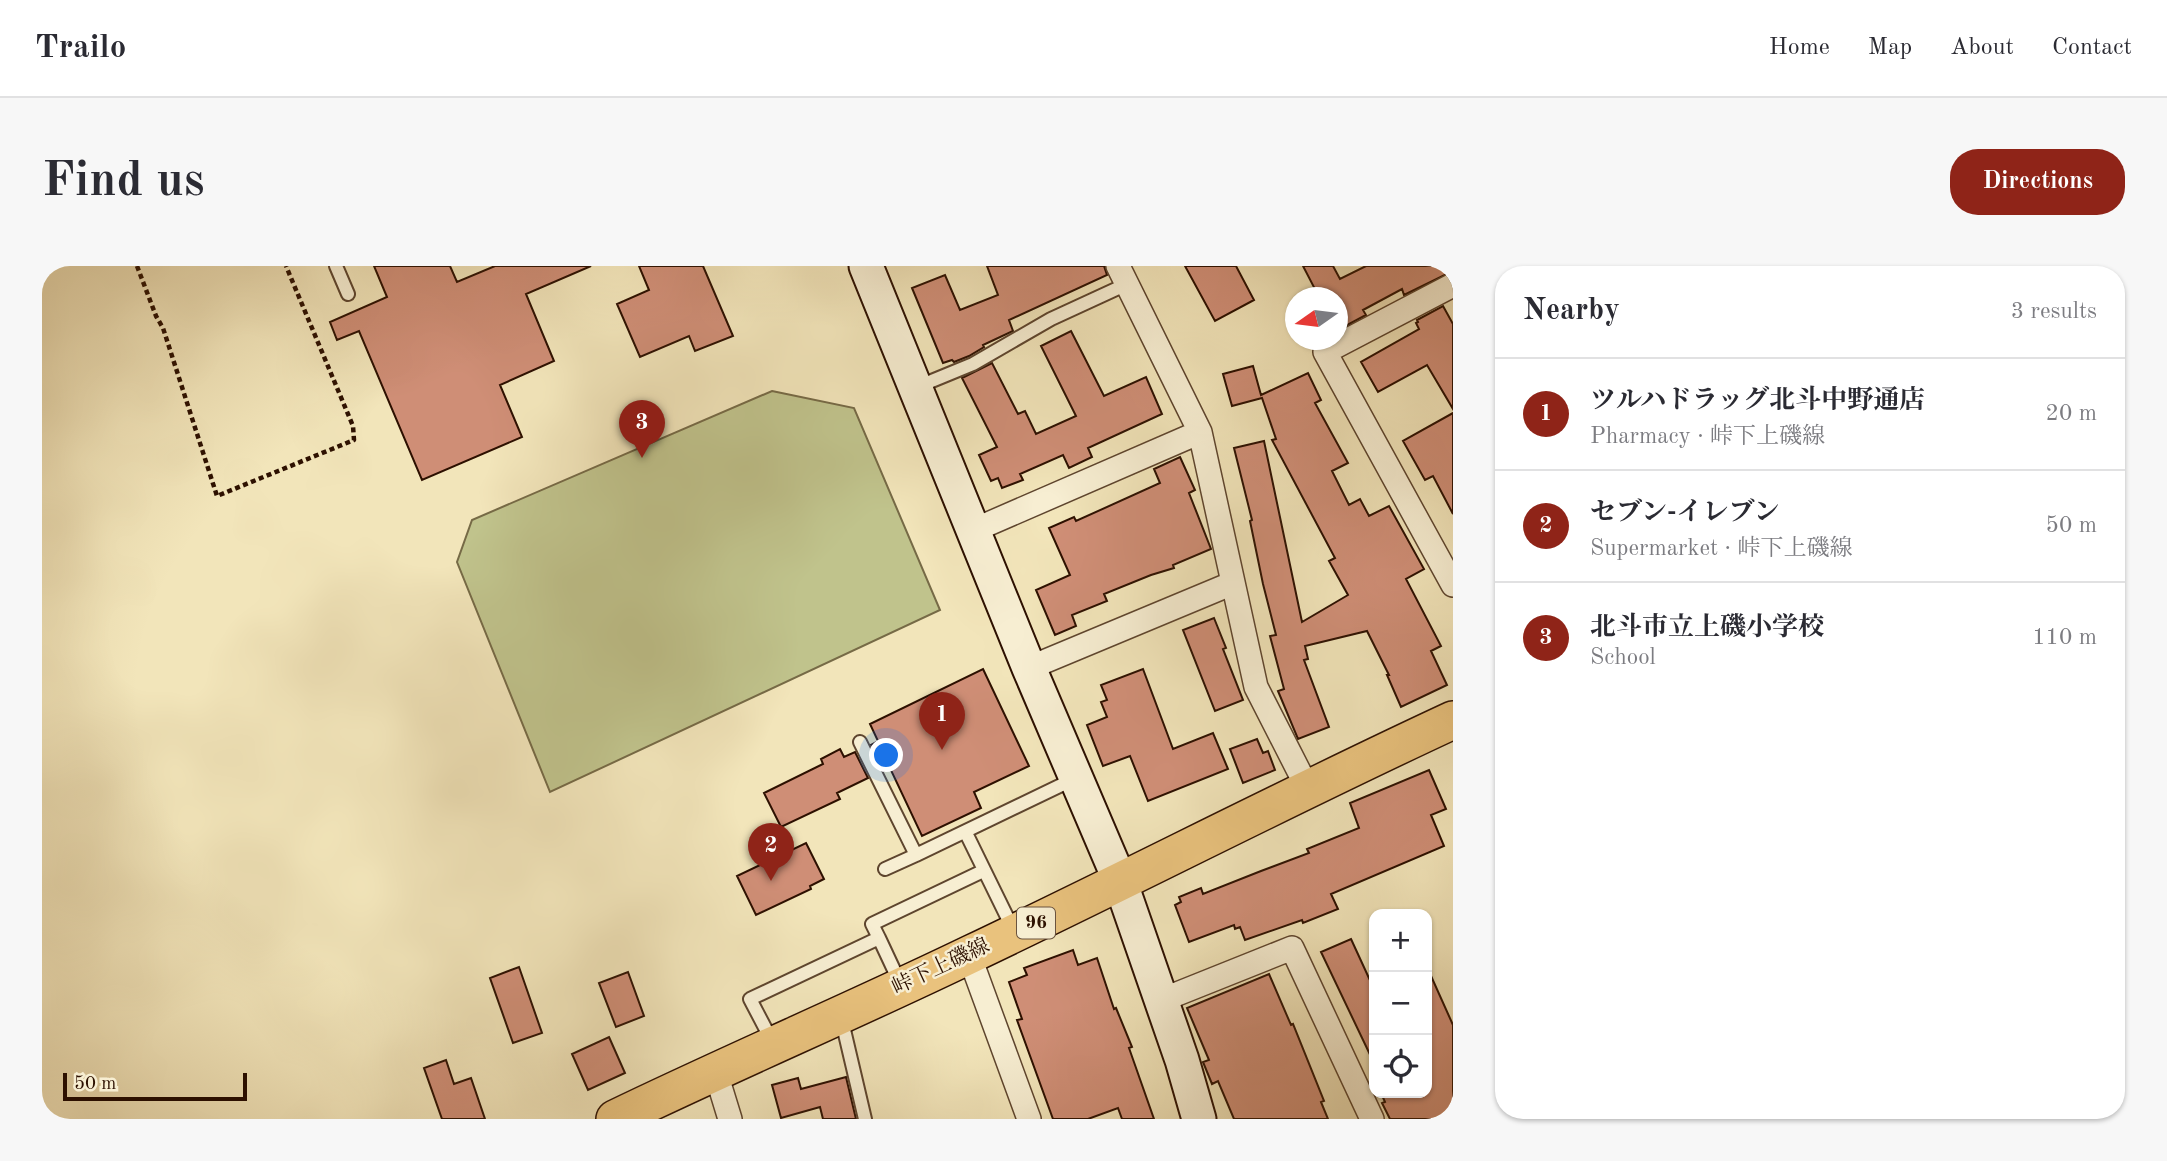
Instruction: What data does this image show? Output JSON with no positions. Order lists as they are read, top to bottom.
{
  "streets": {
    "main road": ["96", "峠下上磯線"]
  },
  "scale_bar": "50 m",
  "north": "left",
  "page": {
    "header": "Trailo",
    "nav": [
      "Home",
      "Map",
      "About",
      "Contact"
    ],
    "buttons": "Directions",
    "title": "Find us",
    "heading": ["Nearby", "3 results"],
    "list": [
      {
        "mark": "1",
        "name": "ツルハドラッグ北斗中野通店",
        "note": "Pharmacy · 峠下上磯線",
        "value": "20 m"
      },
      {
        "mark": "2",
        "name": "セブン-イレブン",
        "note": "Supermarket · 峠下上磯線",
        "value": "50 m"
      },
      {
        "mark": "3",
        "name": "北斗市立上磯小学校",
        "note": "School",
        "value": "110 m"
      }
    ],
    "pins": ["3", "1", "2"],
    "map_buttons": ["+", "−"],
    "scale": "50 m"
  }
}
